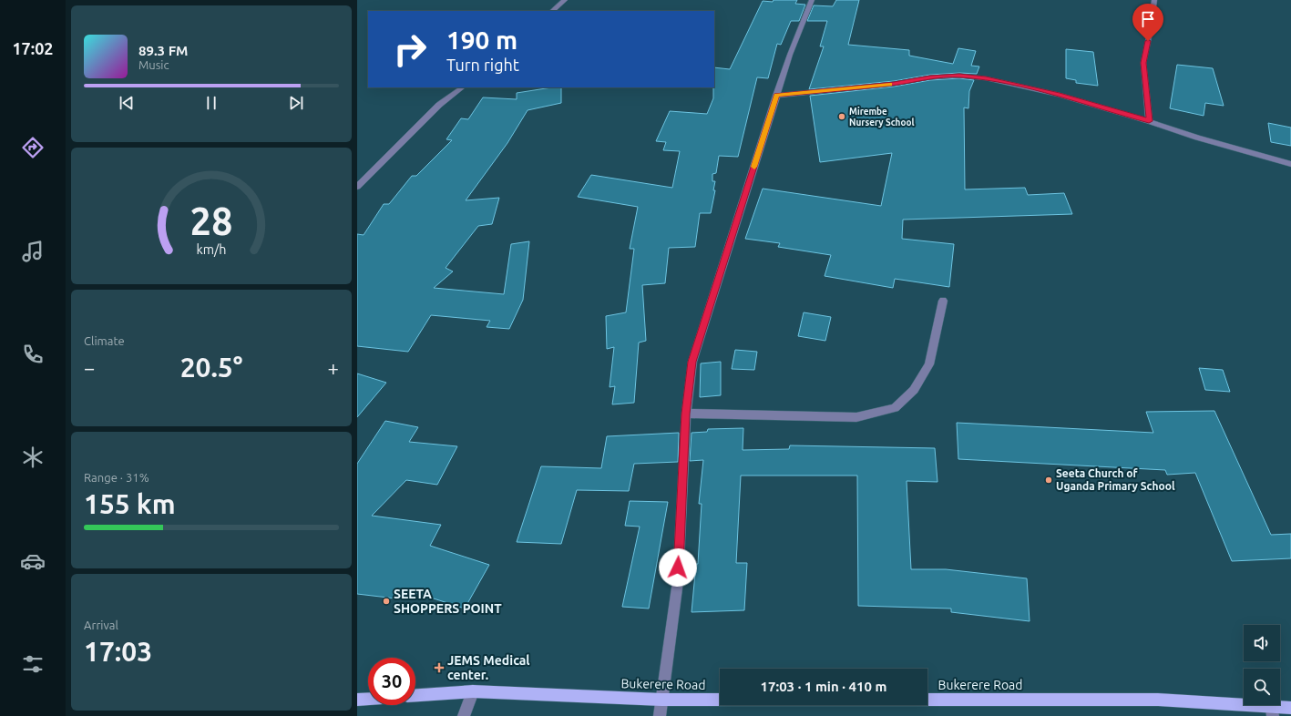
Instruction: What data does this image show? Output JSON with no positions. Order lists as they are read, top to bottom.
{
  "streets": {
    "main road": ["Bukerere Road"]
  },
  "places": {
    "other": ["Mirembe Nursery School", "Seeta Church of Uganda Primary School", "SEETA SHOPPERS POINT"],
    "health": ["JEMS Medical center."]
  },
  "page": {
    "tabs": "17:02",
    "turn": ["190 m", "Turn right"],
    "song": ["89.3 FM", "Music"],
    "tile": [
      "Climate",
      ["Range · 31%", "155 km"],
      ["Arrival", "17:03"]
    ],
    "heat": ["−", "20.5°", "+"],
    "limit": "30",
    "trip": "17:03 · 1 min · 410 m",
    "gauge": ["28", "km/h"]
  }
}
